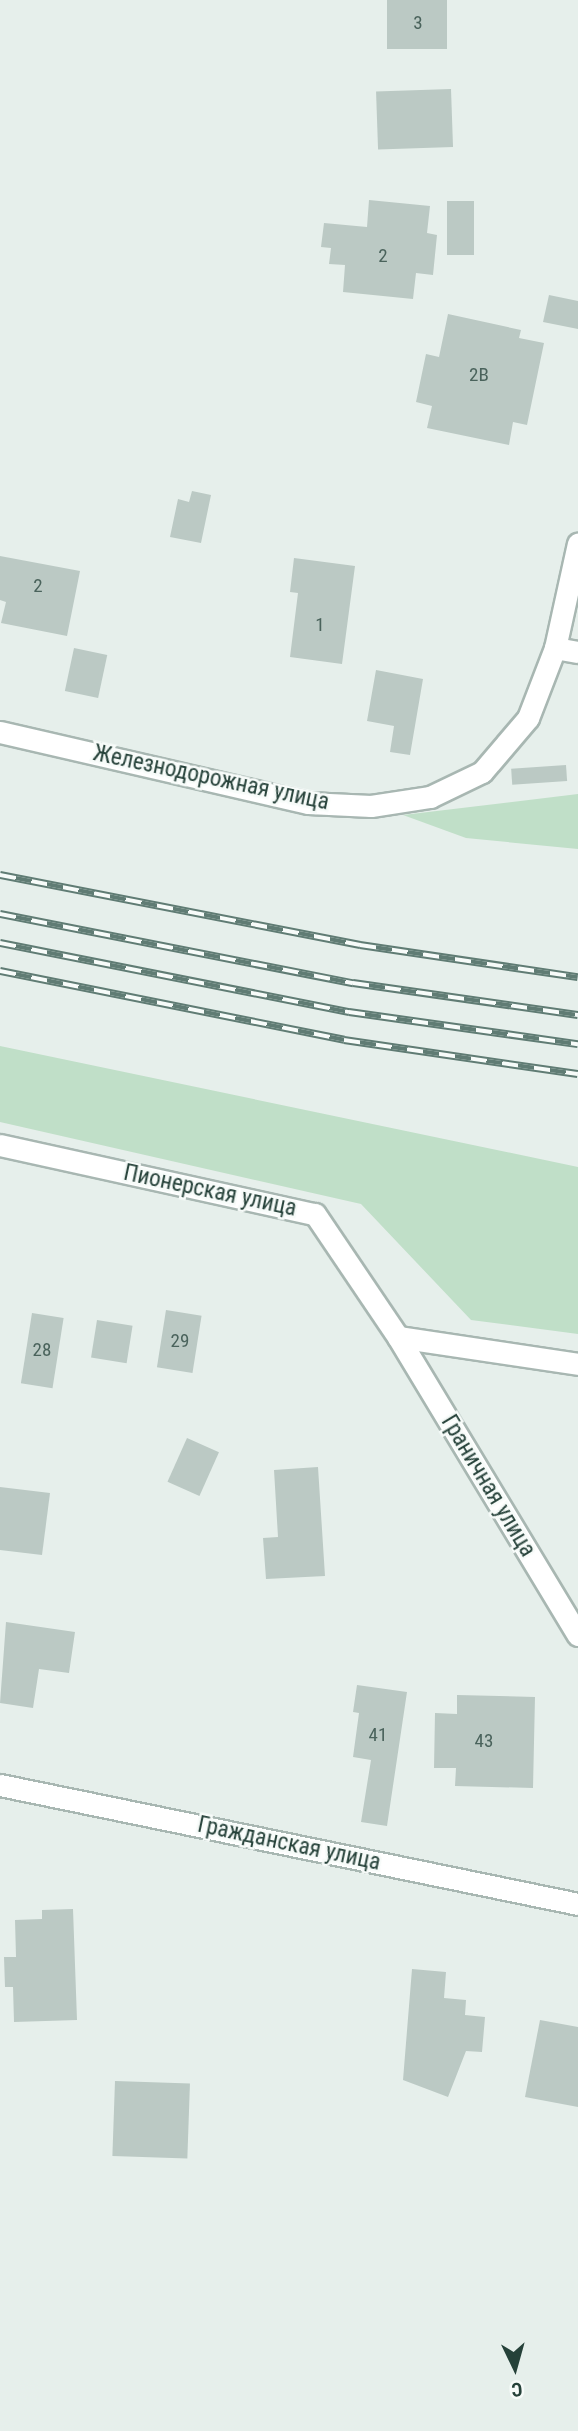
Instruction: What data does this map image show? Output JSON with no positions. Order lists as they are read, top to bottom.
{
  "streets": {
    "street": [
      "Железнодорожная улица",
      "Пионерская улица",
      "Граничная улица",
      "Гражданская улица"
    ]
  },
  "crossings": [
    ["Пионерская улица", "Граничная улица"]
  ],
  "house_numbers": [
    "3",
    "2",
    "2В",
    "2",
    "1",
    "29",
    "28",
    "41",
    "43"
  ],
  "north": "bottom"
}
